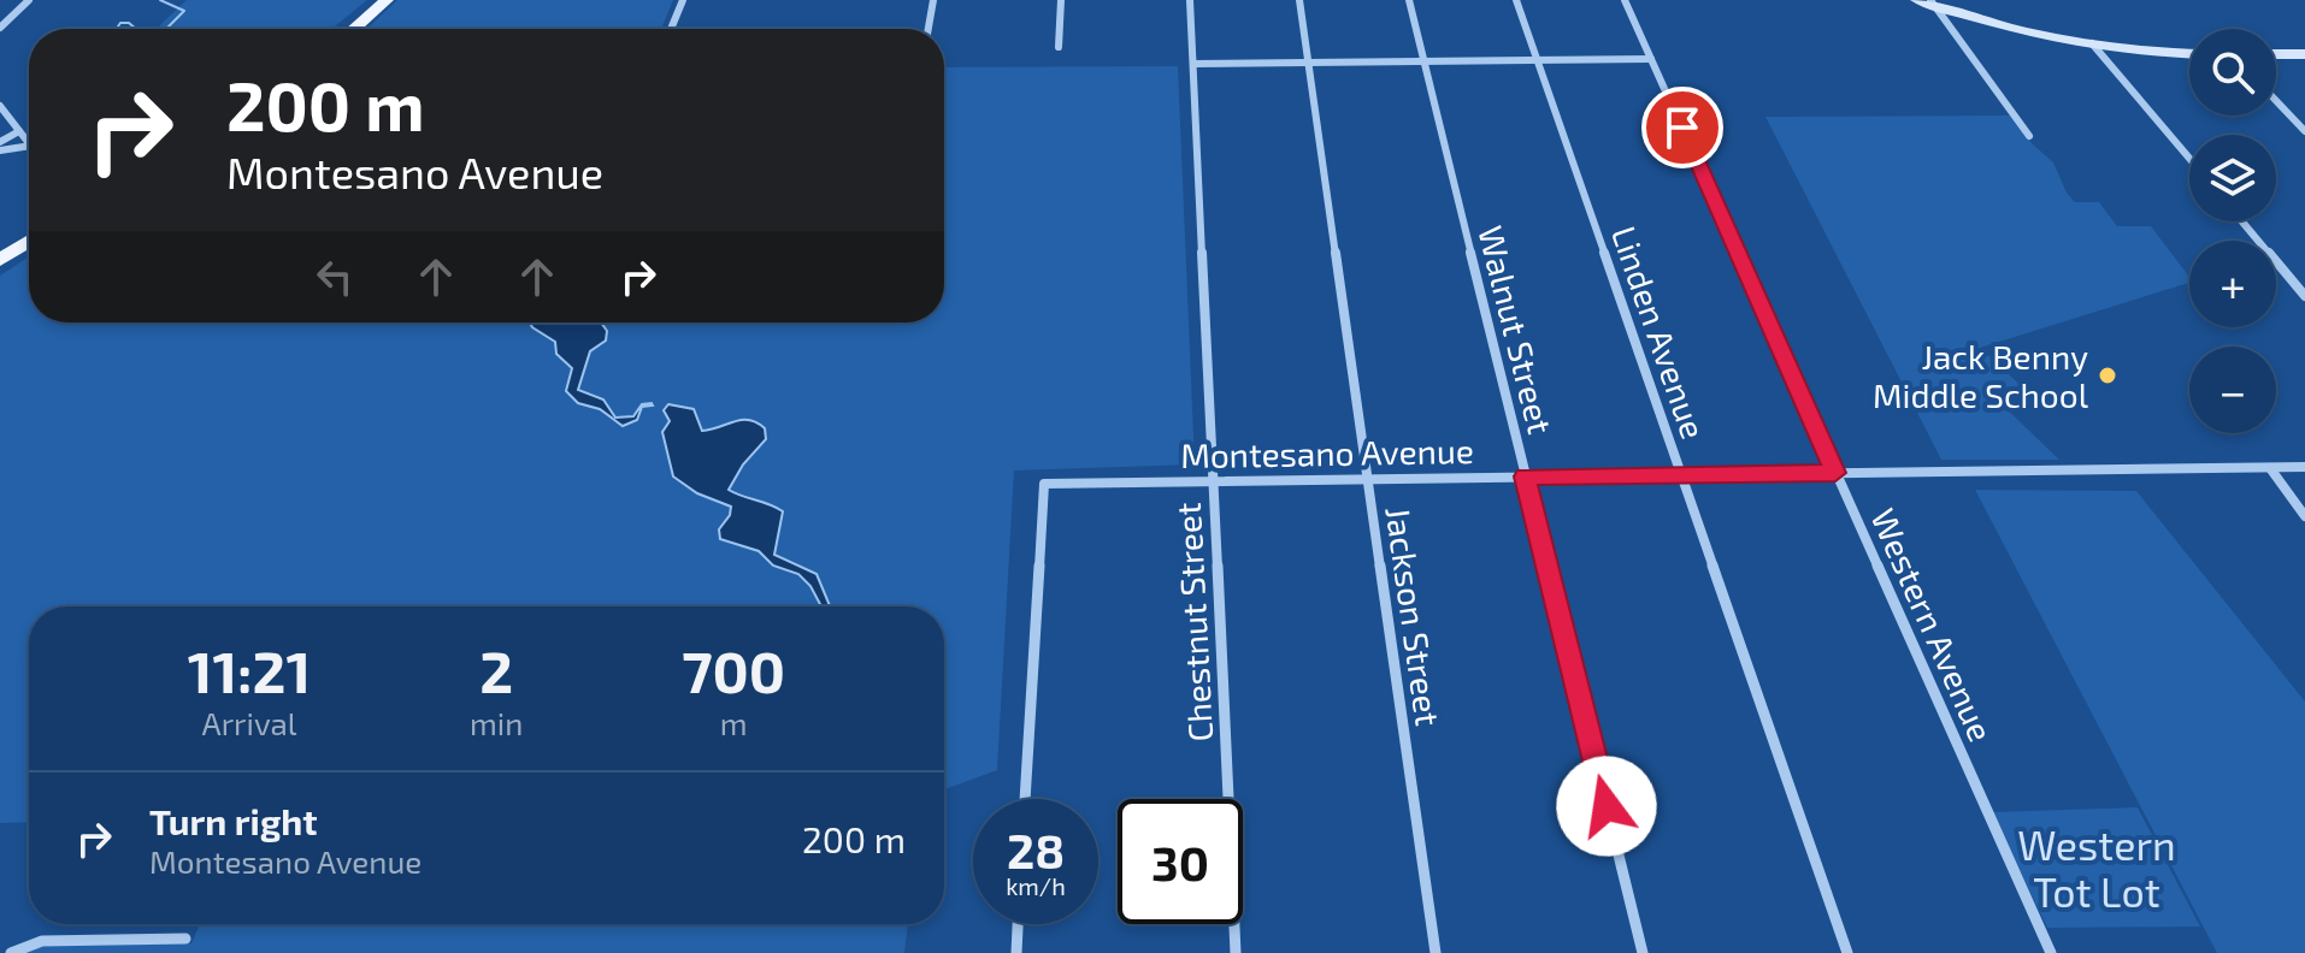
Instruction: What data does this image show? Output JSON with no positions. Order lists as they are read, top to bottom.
{
  "streets": {
    "street": [
      "Walnut Street",
      "Linden Avenue",
      "Montesano Avenue",
      "Jackson Street",
      "Chestnut Street",
      "Western Avenue"
    ]
  },
  "crossings": [
    ["Walnut Street", "Montesano Avenue"],
    ["Linden Avenue", "Montesano Avenue"],
    ["Montesano Avenue", "Jackson Street"],
    ["Montesano Avenue", "Chestnut Street"],
    ["Montesano Avenue", "Western Avenue"]
  ],
  "parks": ["Western Tot Lot"],
  "places": ["Jack Benny Middle School"],
  "page": {
    "map_buttons": ["+", "−"],
    "turn": ["200 m", "Montesano Avenue"],
    "eta": [
      "11:21",
      "Arrival",
      "2",
      "min",
      "700",
      "m"
    ],
    "list": [
      {
        "name": "Turn right",
        "note": "Montesano Avenue",
        "value": "200 m"
      }
    ],
    "speed": "28 km/h",
    "limit": "30"
  }
}
